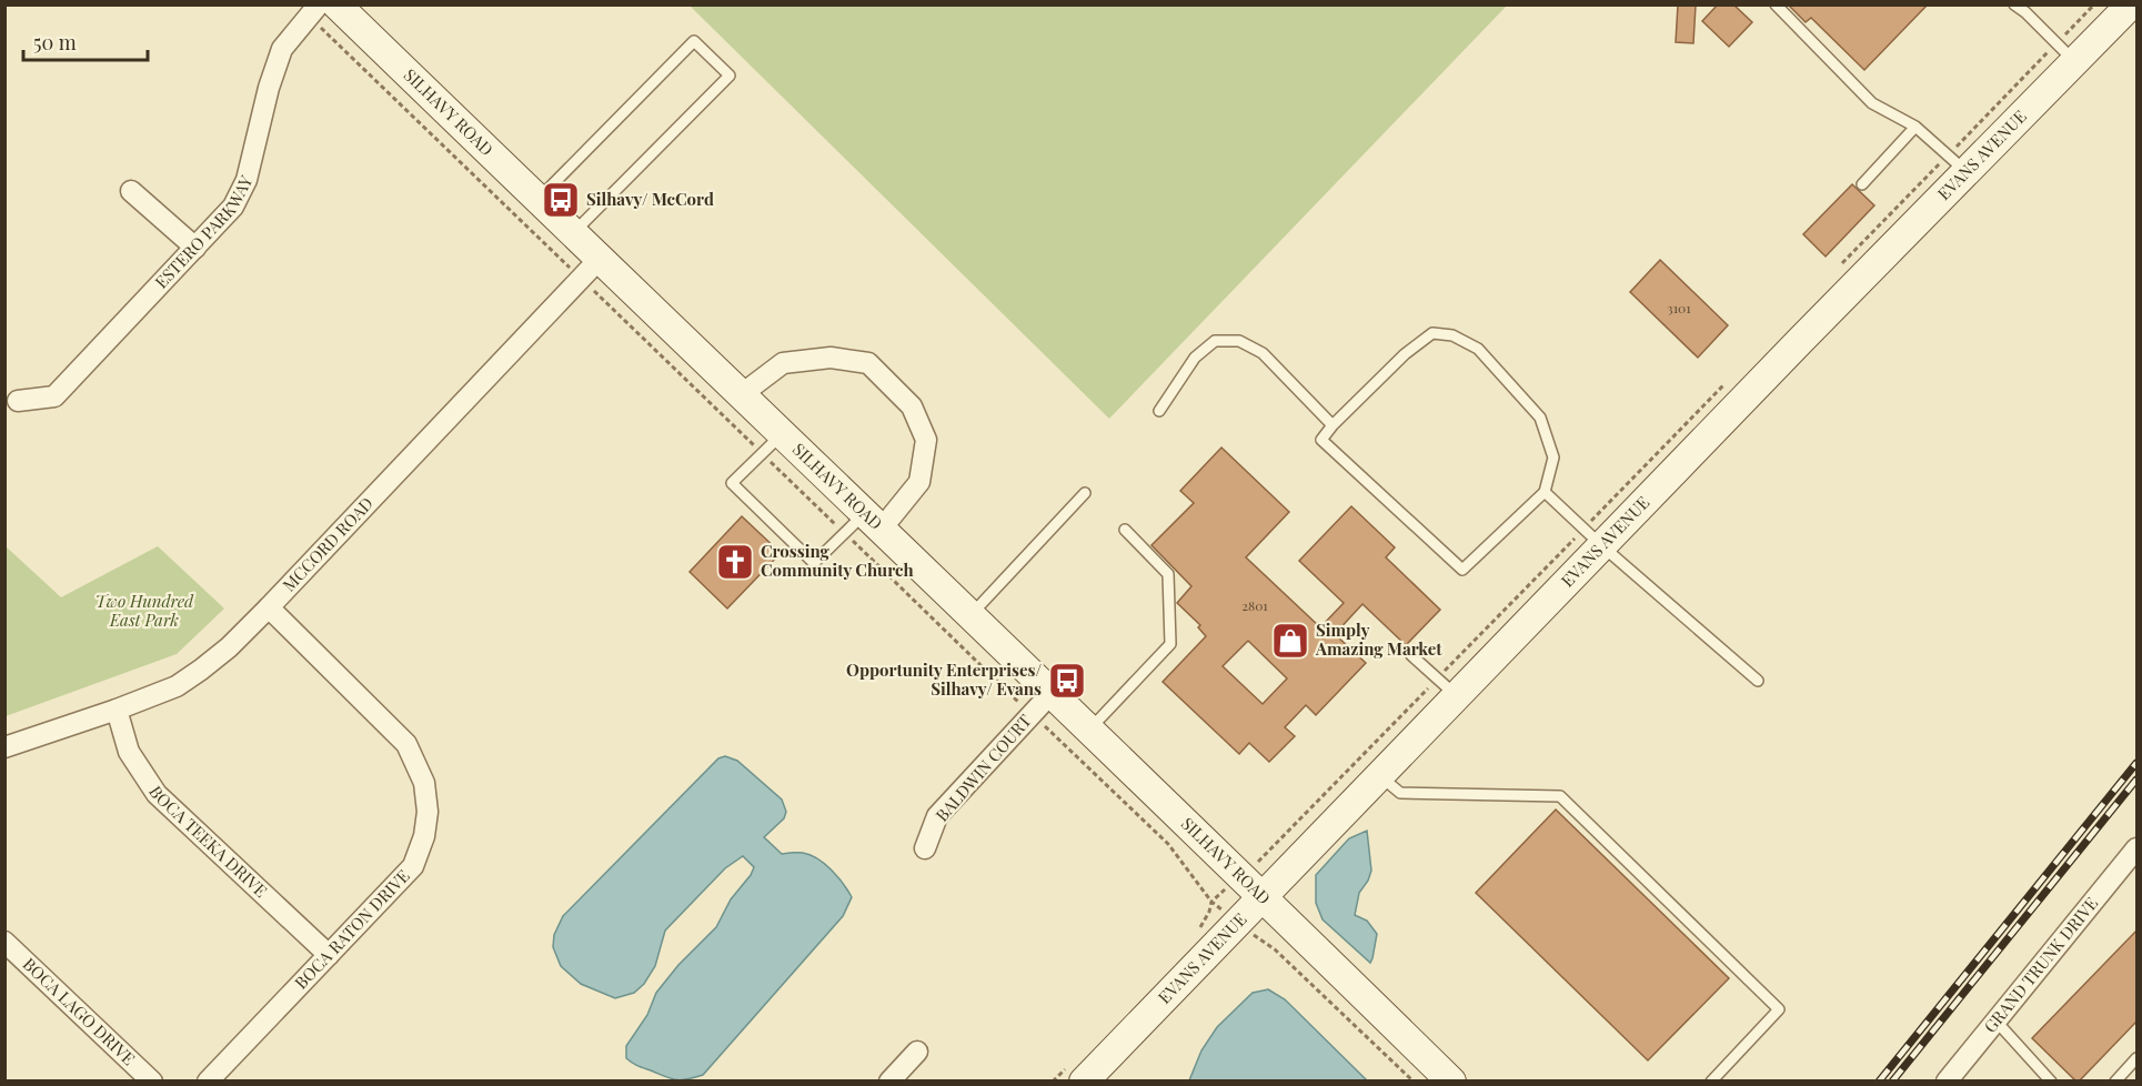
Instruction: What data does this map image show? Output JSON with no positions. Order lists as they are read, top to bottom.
{
  "streets": {
    "street": [
      "SILHAVY ROAD",
      "EVANS AVENUE",
      "ESTERO PARKWAY",
      "MCCORD ROAD",
      "BALDWIN COURT",
      "BOCA TEEKA DRIVE",
      "BOCA RATON DRIVE",
      "GRAND TRUNK DRIVE",
      "BOCA LAGO DRIVE"
    ]
  },
  "crossings": [
    ["SILHAVY ROAD", "EVANS AVENUE"],
    ["SILHAVY ROAD", "MCCORD ROAD"],
    ["SILHAVY ROAD", "BALDWIN COURT"],
    ["MCCORD ROAD", "BOCA TEEKA DRIVE"],
    ["MCCORD ROAD", "BOCA RATON DRIVE"],
    ["BOCA TEEKA DRIVE", "BOCA RATON DRIVE"]
  ],
  "parks": ["Two Hundred East Park"],
  "places": {
    "bus stop": ["Silhavy/ McCord", "Opportunity Enterprises/ Silhavy/ Evans"],
    "church": ["Crossing Community Church"],
    "shop": ["Simply Amazing Market"]
  },
  "house_numbers": ["3101", "2801"],
  "scale_bar": "50 m"
}
